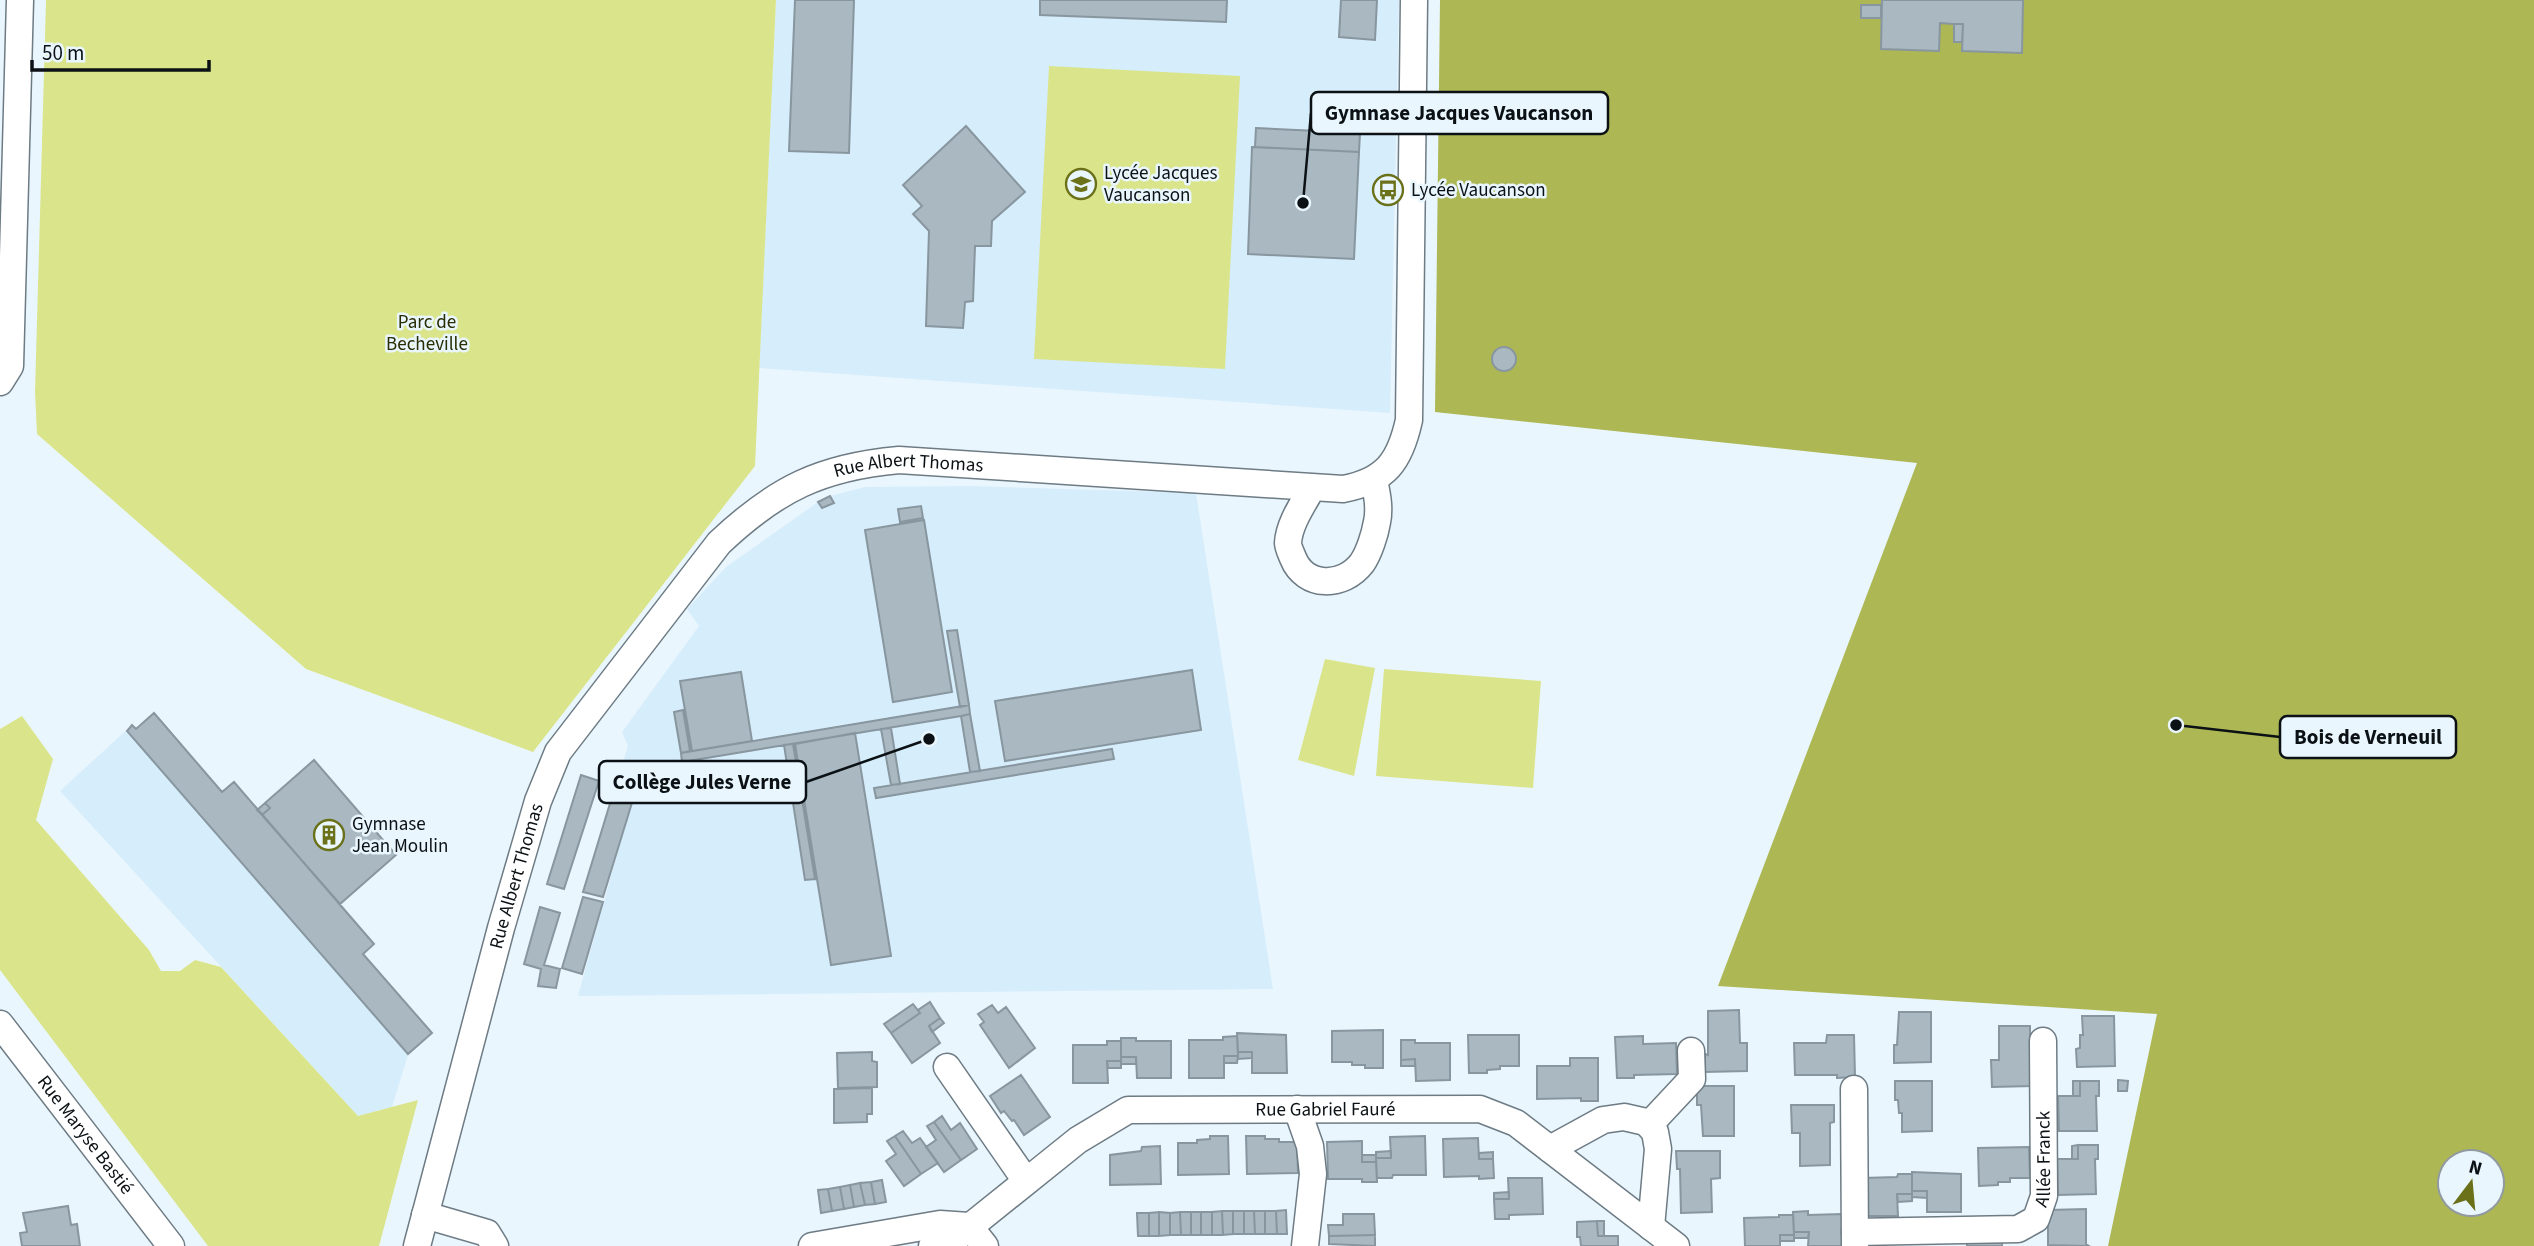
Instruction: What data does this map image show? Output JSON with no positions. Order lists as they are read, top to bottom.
{
  "streets": {
    "street": [
      "Rue Albert Thomas",
      "Rue Gabriel Fauré",
      "Rue Maryse Bastié",
      "Allée Franck"
    ]
  },
  "parks": ["Parc de Becheville"],
  "places": {
    "school or university": ["Lycée Jacques Vaucanson"],
    "bus stop": ["Lycée Vaucanson"],
    "other": ["Gymnase Jacques Vaucanson", "Bois de Verneuil", "Collège Jules Verne"],
    "building": ["Gymnase Jean Moulin"]
  },
  "scale_bar": "50 m",
  "north": "top"
}
